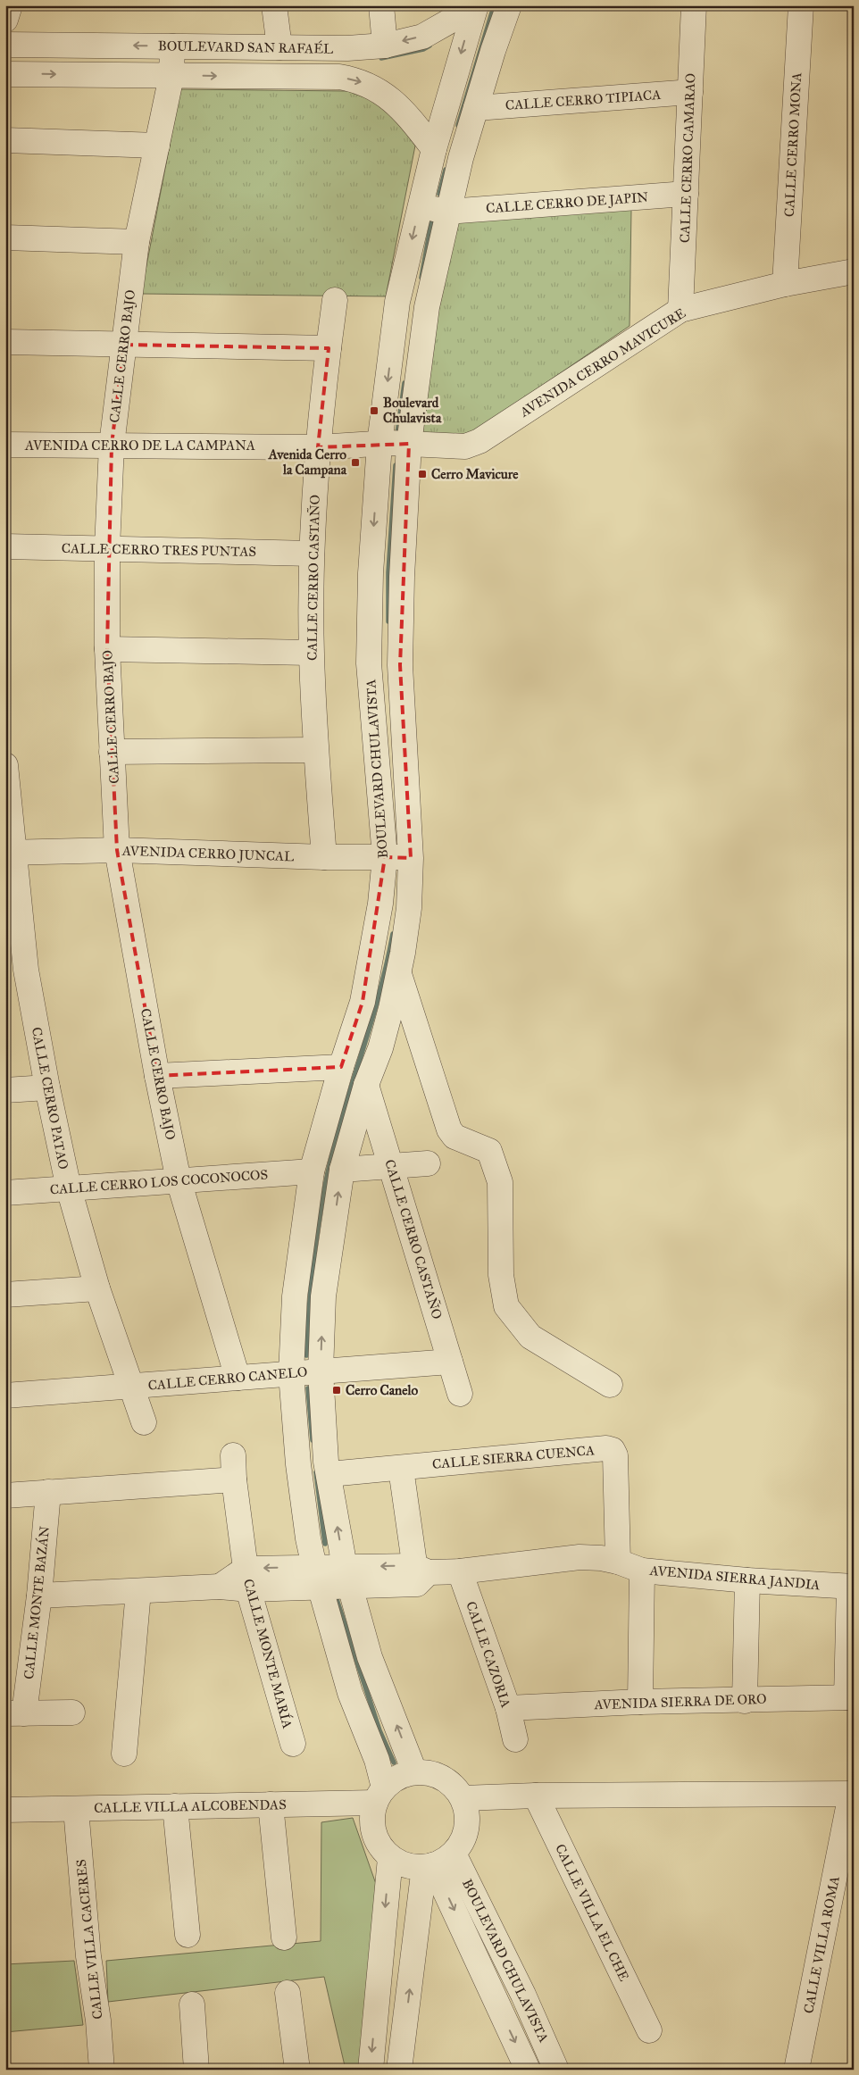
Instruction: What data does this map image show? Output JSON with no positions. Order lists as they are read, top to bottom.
{
  "streets": {
    "street": [
      "BOULEVARD SAN RAFAÉL",
      "CALLE CERRO TIPIACA",
      "CALLE CERRO MONA",
      "CALLE CERRO CAMARAO",
      "CALLE CERRO DE JAPIN",
      "CALLE CERRO BAJO",
      "AVENIDA CERRO MAVICURE",
      "AVENIDA CERRO DE LA CAMPANA",
      "CALLE CERRO TRES PUNTAS",
      "CALLE CERRO CASTAÑO",
      "BOULEVARD CHULAVISTA",
      "AVENIDA CERRO JUNCAL",
      "CALLE CERRO PATAO",
      "CALLE CERRO LOS COCONOCOS",
      "CALLE CERRO CANELO",
      "CALLE SIERRA CUENCA",
      "AVENIDA SIERRA JANDIA",
      "CALLE MONTE BAZÁN",
      "CALLE MONTE MARÍA",
      "CALLE CAZORIA",
      "AVENIDA SIERRA DE ORO",
      "CALLE VILLA ALCOBENDAS",
      "CALLE VILLA EL CHE",
      "CALLE VILLA CACERES",
      "CALLE VILLA ROMA"
    ]
  },
  "crossings": [
    ["BOULEVARD SAN RAFAÉL", "CALLE CERRO BAJO"],
    ["BOULEVARD SAN RAFAÉL", "BOULEVARD CHULAVISTA"],
    ["CALLE CERRO TIPIACA", "CALLE CERRO CAMARAO"],
    ["CALLE CERRO TIPIACA", "BOULEVARD CHULAVISTA"],
    ["CALLE CERRO MONA", "AVENIDA CERRO MAVICURE"],
    ["CALLE CERRO CAMARAO", "CALLE CERRO DE JAPIN"],
    ["CALLE CERRO CAMARAO", "AVENIDA CERRO MAVICURE"],
    ["CALLE CERRO DE JAPIN", "BOULEVARD CHULAVISTA"],
    ["CALLE CERRO BAJO", "AVENIDA CERRO DE LA CAMPANA"],
    ["CALLE CERRO BAJO", "CALLE CERRO TRES PUNTAS"],
    ["CALLE CERRO BAJO", "AVENIDA CERRO JUNCAL"],
    ["CALLE CERRO BAJO", "CALLE CERRO LOS COCONOCOS"],
    ["CALLE CERRO BAJO", "CALLE CERRO CANELO"],
    ["AVENIDA CERRO MAVICURE", "AVENIDA CERRO DE LA CAMPANA"],
    ["AVENIDA CERRO MAVICURE", "BOULEVARD CHULAVISTA"],
    ["AVENIDA CERRO DE LA CAMPANA", "CALLE CERRO CASTAÑO"],
    ["AVENIDA CERRO DE LA CAMPANA", "BOULEVARD CHULAVISTA"],
    ["CALLE CERRO TRES PUNTAS", "CALLE CERRO CASTAÑO"],
    ["CALLE CERRO CASTAÑO", "BOULEVARD CHULAVISTA"],
    ["CALLE CERRO CASTAÑO", "AVENIDA CERRO JUNCAL"],
    ["CALLE CERRO CASTAÑO", "CALLE CERRO CANELO"],
    ["BOULEVARD CHULAVISTA", "AVENIDA CERRO JUNCAL"],
    ["BOULEVARD CHULAVISTA", "CALLE CERRO LOS COCONOCOS"],
    ["BOULEVARD CHULAVISTA", "CALLE CERRO CANELO"],
    ["BOULEVARD CHULAVISTA", "CALLE SIERRA CUENCA"],
    ["BOULEVARD CHULAVISTA", "AVENIDA SIERRA JANDIA"],
    ["BOULEVARD CHULAVISTA", "CALLE VILLA ALCOBENDAS"],
    ["AVENIDA CERRO JUNCAL", "CALLE CERRO PATAO"],
    ["CALLE CERRO PATAO", "CALLE CERRO LOS COCONOCOS"],
    ["CALLE CERRO PATAO", "CALLE CERRO CANELO"],
    ["CALLE SIERRA CUENCA", "AVENIDA SIERRA JANDIA"],
    ["AVENIDA SIERRA JANDIA", "CALLE MONTE MARÍA"],
    ["AVENIDA SIERRA JANDIA", "CALLE CAZORIA"],
    ["CALLE CAZORIA", "AVENIDA SIERRA DE ORO"],
    ["CALLE VILLA ALCOBENDAS", "CALLE VILLA CACERES"]
  ],
  "places": {
    "transit": [
      "Boulevard Chulavista",
      "Avenida Cerro la Campana",
      "Cerro Mavicure",
      "Cerro Canelo"
    ]
  }
}
